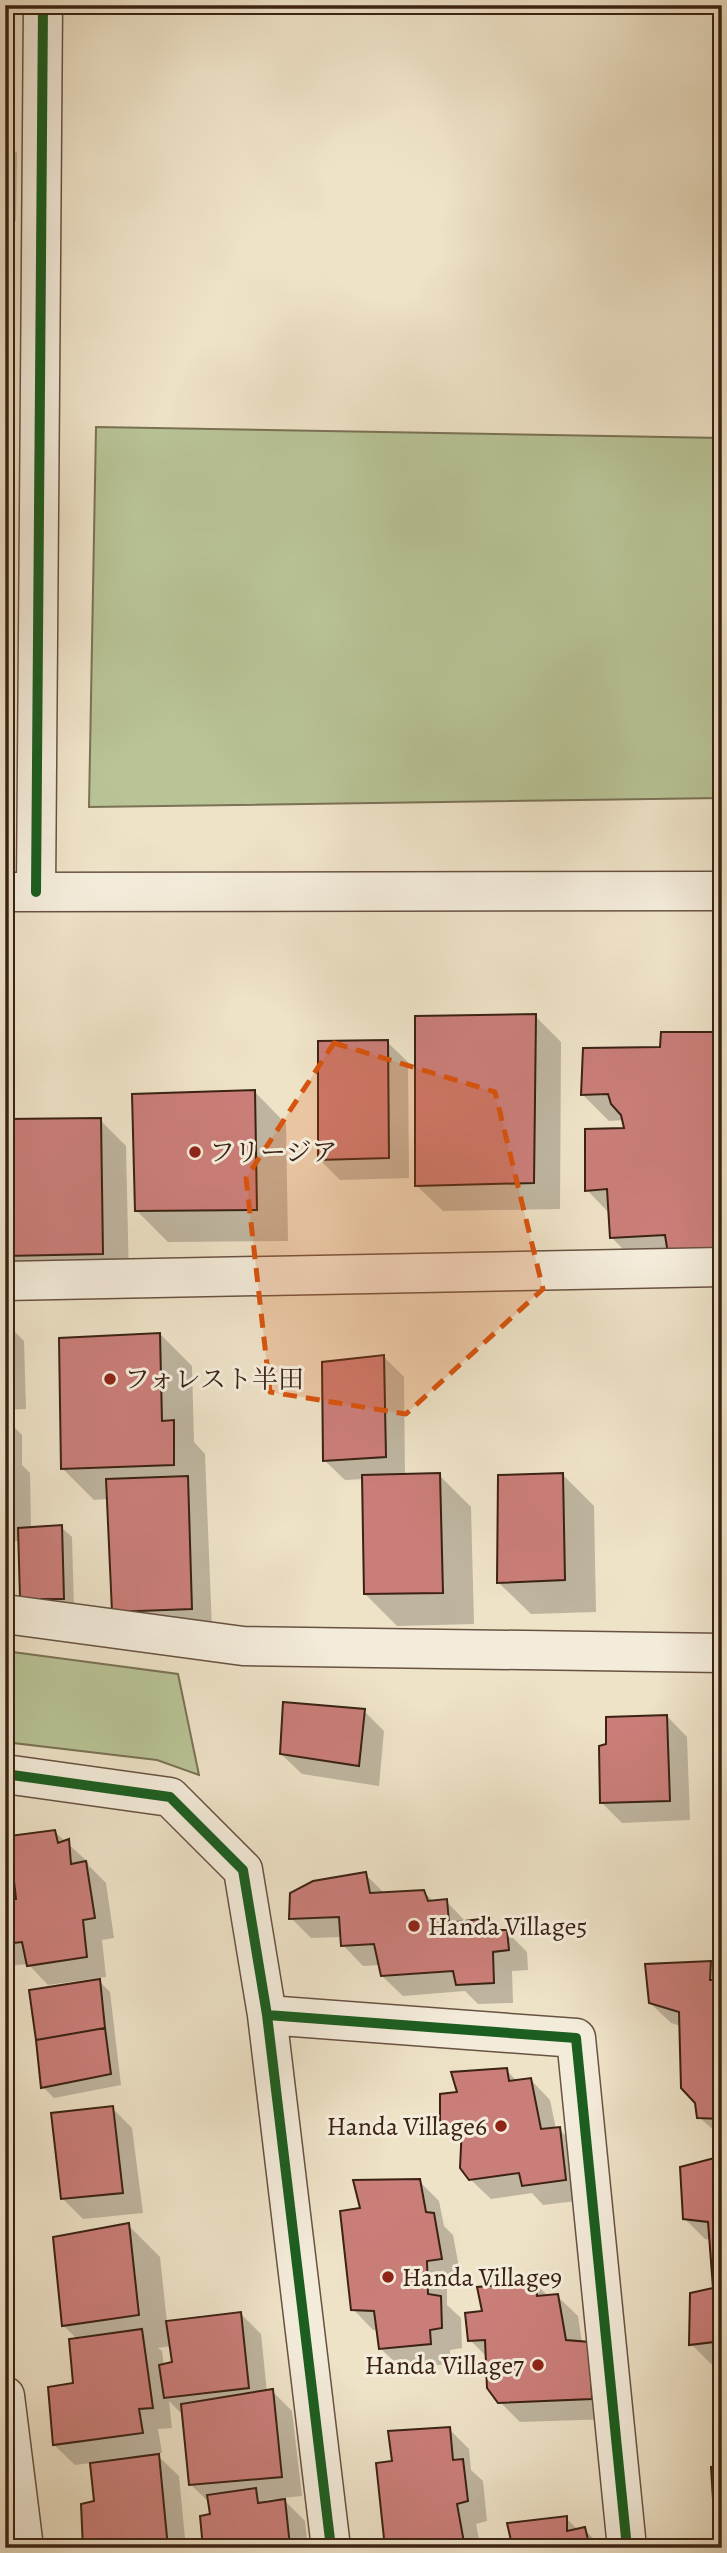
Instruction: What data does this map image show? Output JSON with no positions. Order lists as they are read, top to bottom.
{
  "places": [
    "フリージア",
    "フォレスト半田",
    "Handa Village5",
    "Handa Village6",
    "Handa Village9",
    "Handa Village7"
  ]
}
